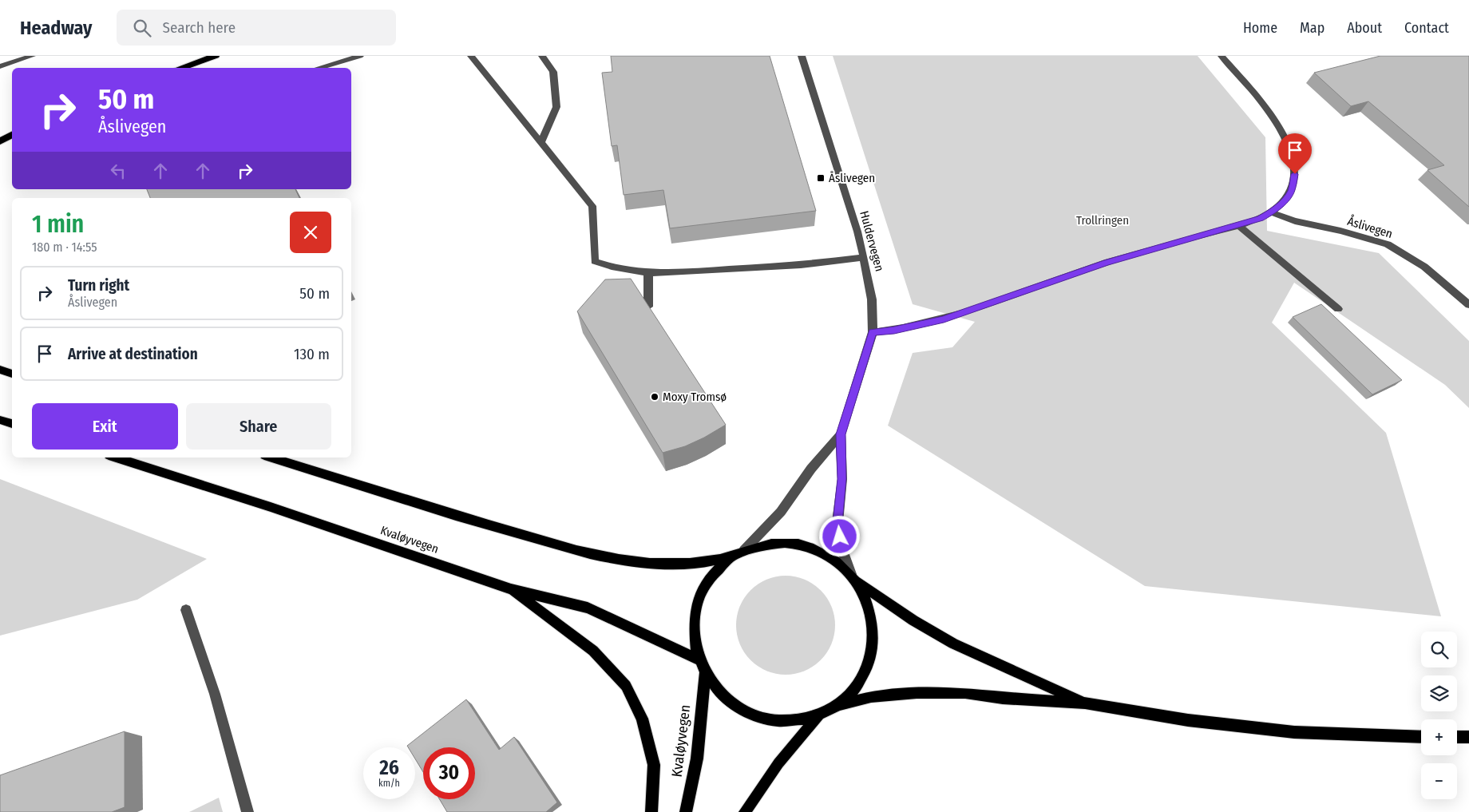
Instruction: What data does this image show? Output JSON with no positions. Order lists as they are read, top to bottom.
{
  "streets": {
    "main road": ["Kvaløyvegen"],
    "street": ["Åslivegen", "Huldervegen"]
  },
  "parks": ["Trollringen"],
  "places": {
    "transit": ["Åslivegen"],
    "other": ["Moxy Tromsø"]
  },
  "page": {
    "header": "Headway",
    "search": "Search here",
    "nav": [
      "Home",
      "Map",
      "About",
      "Contact"
    ],
    "turn": ["50 m", "Åslivegen"],
    "heading": ["1 min", "180 m · 14:55"],
    "list": [
      {
        "name": "Turn right",
        "note": "Åslivegen",
        "value": "50 m"
      },
      {
        "name": "Arrive at destination",
        "value": "130 m"
      }
    ],
    "buttons": ["Exit", "Share"],
    "map_buttons": ["+", "−"],
    "speed": "26 km/h",
    "limit": "30"
  }
}
